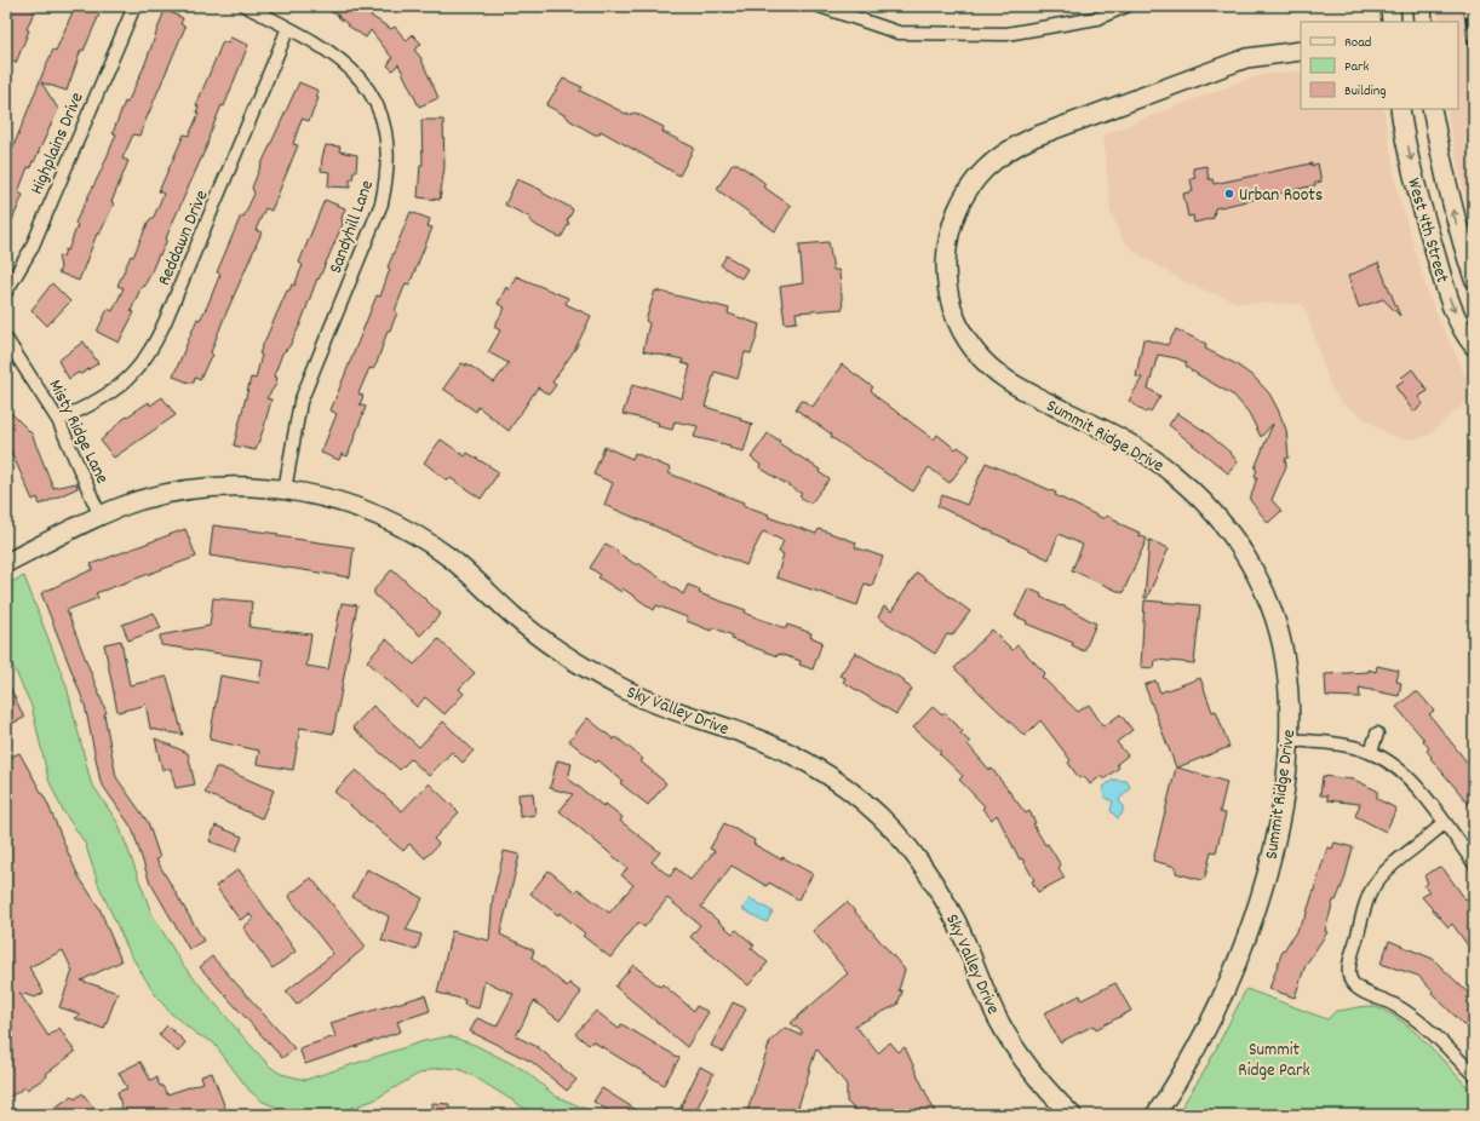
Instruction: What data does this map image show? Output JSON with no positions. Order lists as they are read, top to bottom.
{
  "streets": {
    "street": [
      "Highplains Drive",
      "Sandyhill Lane",
      "West 4th Street",
      "Reddawn Drive",
      "Misty Ridge Lane",
      "Summit Ridge Drive",
      "Sky Valley Drive"
    ]
  },
  "crossings": [
    ["Sandyhill Lane", "Reddawn Drive"],
    ["Sandyhill Lane", "Sky Valley Drive"],
    ["Reddawn Drive", "Misty Ridge Lane"],
    ["Misty Ridge Lane", "Sky Valley Drive"]
  ],
  "parks": ["Summit Ridge Park"],
  "places": ["Urban Roots"],
  "legend": ["Road", "Park", "Building"]
}
